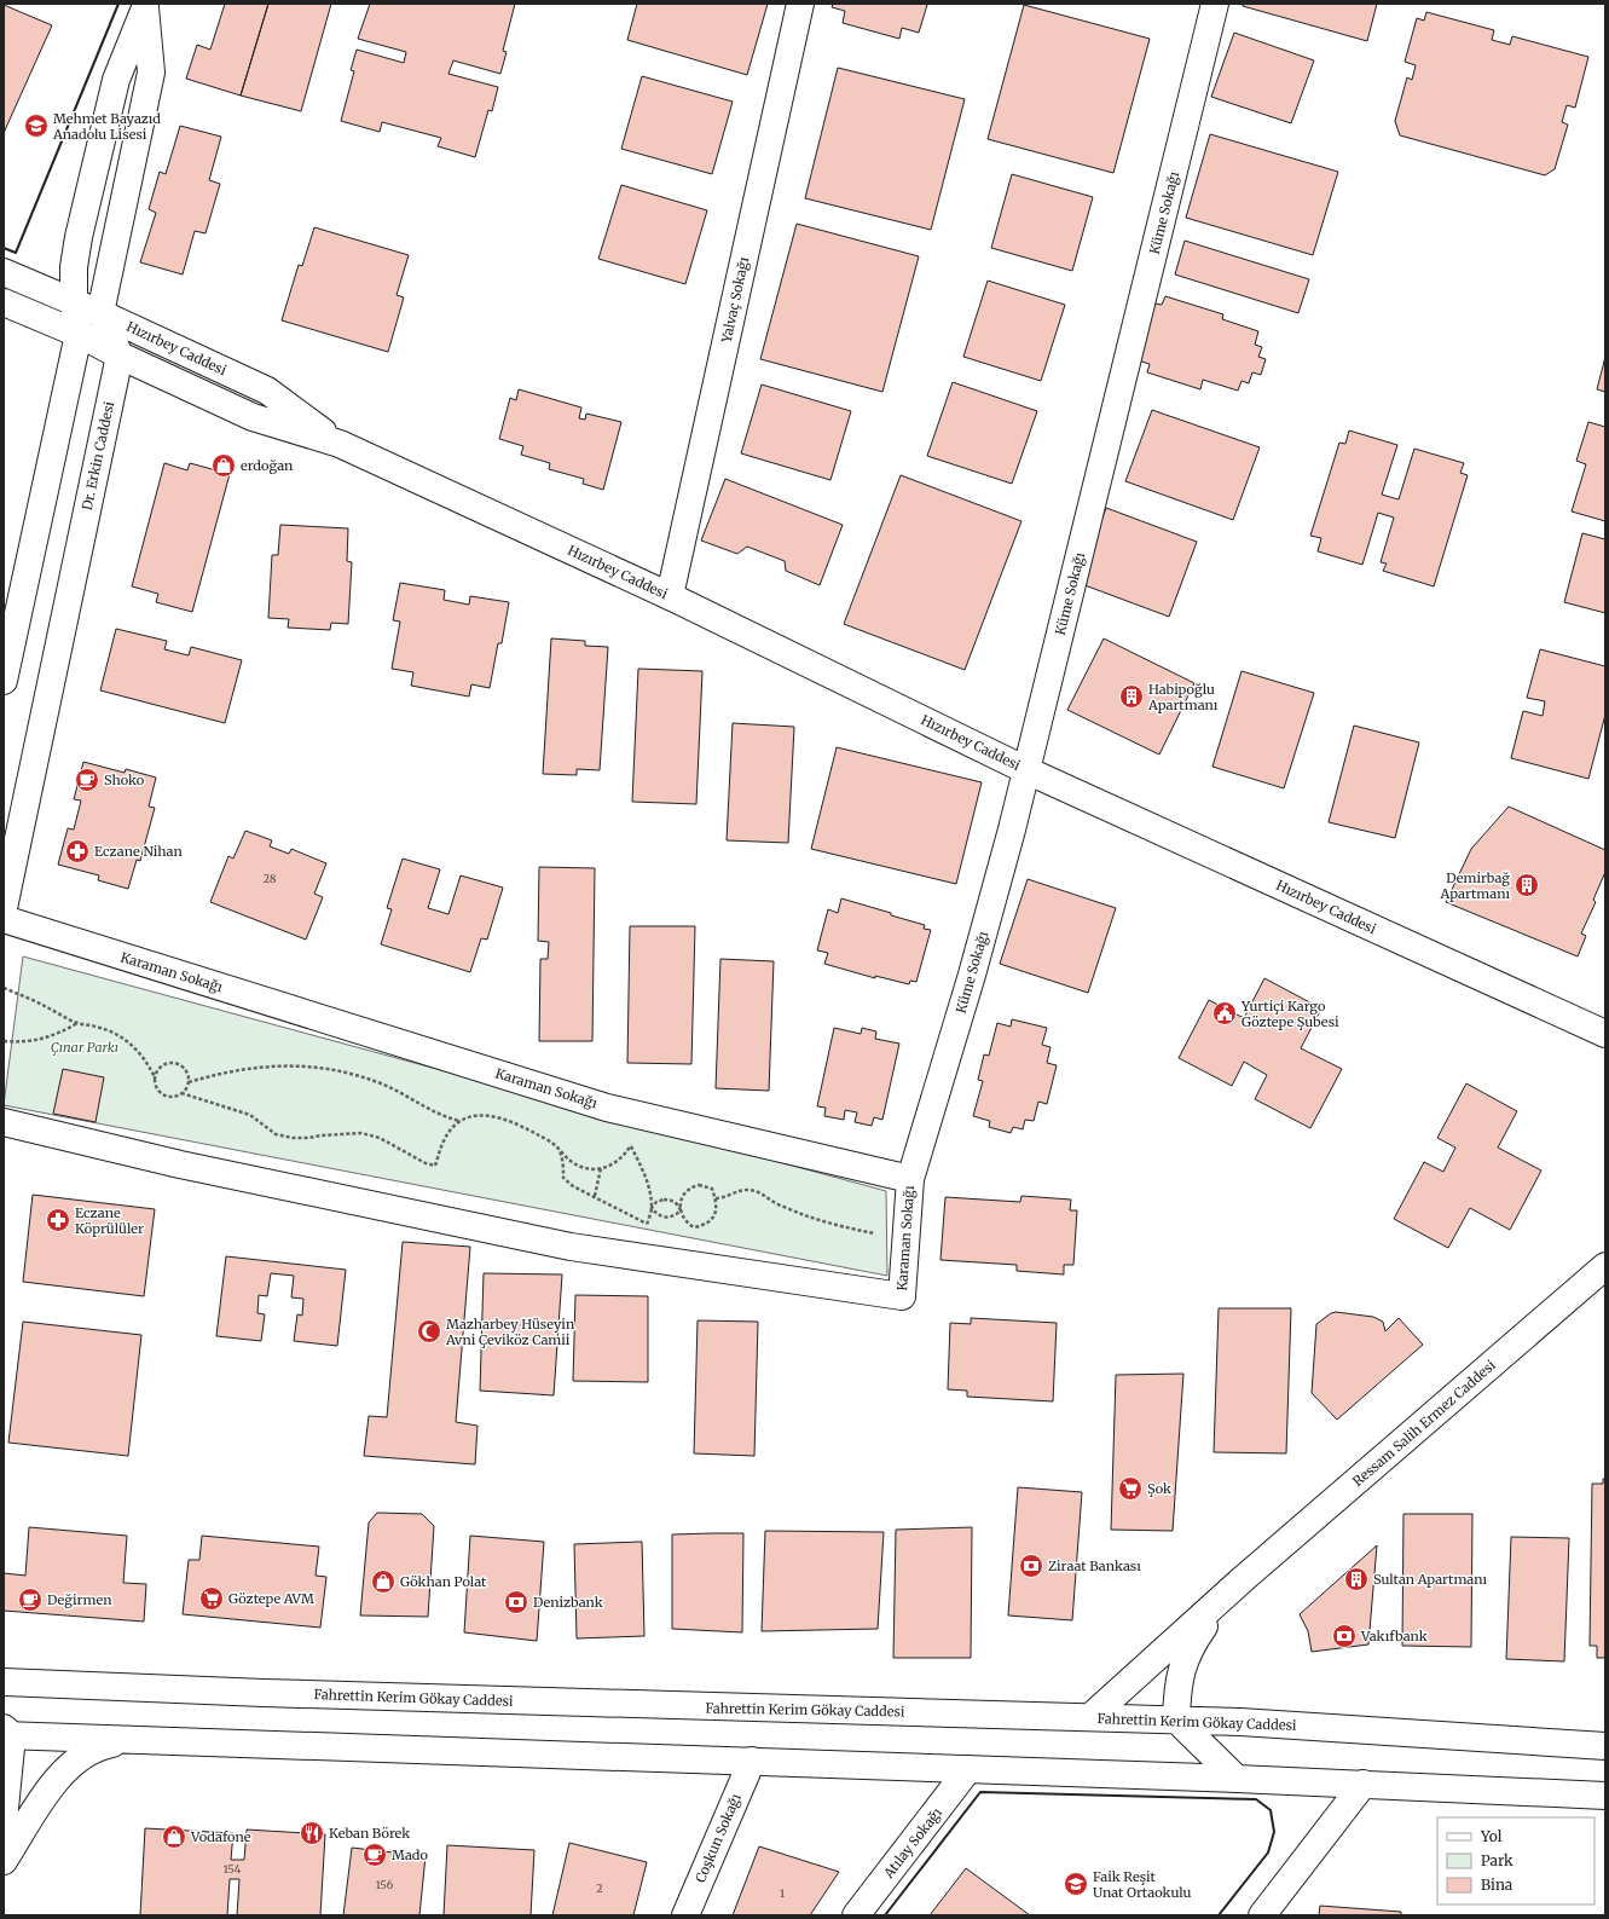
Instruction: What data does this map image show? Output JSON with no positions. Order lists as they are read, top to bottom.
{
  "streets": {
    "street": [
      "Küme Sokağı",
      "Yalvaç Sokağı",
      "Hızırbey Caddesi",
      "Dr. Erkin Caddesi",
      "Karaman Sokağı",
      "Ressam Salih Ermez Caddesi",
      "Fahrettin Kerim Gökay Caddesi",
      "Coşkun Sokağı",
      "Atılay Sokağı"
    ]
  },
  "crossings": [
    ["Küme Sokağı", "Hızırbey Caddesi"],
    ["Küme Sokağı", "Karaman Sokağı"],
    ["Yalvaç Sokağı", "Hızırbey Caddesi"],
    ["Hızırbey Caddesi", "Dr. Erkin Caddesi"]
  ],
  "parks": ["Çınar Parkı"],
  "places": {
    "school or university": ["Mehmet Bayazıd Anadolu Lisesi", "Faik Reşit Unat Ortaokulu"],
    "shop": ["erdoğan", "Gökhan Polat", "Vodafone"],
    "building": ["Habipoğlu Apartmanı", "Demirbağ Apartmanı", "Sultan Apartmanı"],
    "cafe": ["Shoko", "Değirmen", "Mado"],
    "pharmacy": ["Eczane Nihan", "Eczane Köprülüler"],
    "public building": ["Yurtiçi Kargo Göztepe Şubesi"],
    "mosque": ["Mazharbey Hüseyin Avni Çeviköz Camii"],
    "supermarket": ["Şok", "Göztepe AVM"],
    "bank": ["Ziraat Bankası", "Denizbank", "Vakıfbank"],
    "restaurant": ["Keban Börek"]
  },
  "house_numbers": [
    "28",
    "154",
    "156",
    "2",
    "1"
  ],
  "legend": ["Yol", "Park", "Bina"]
}
